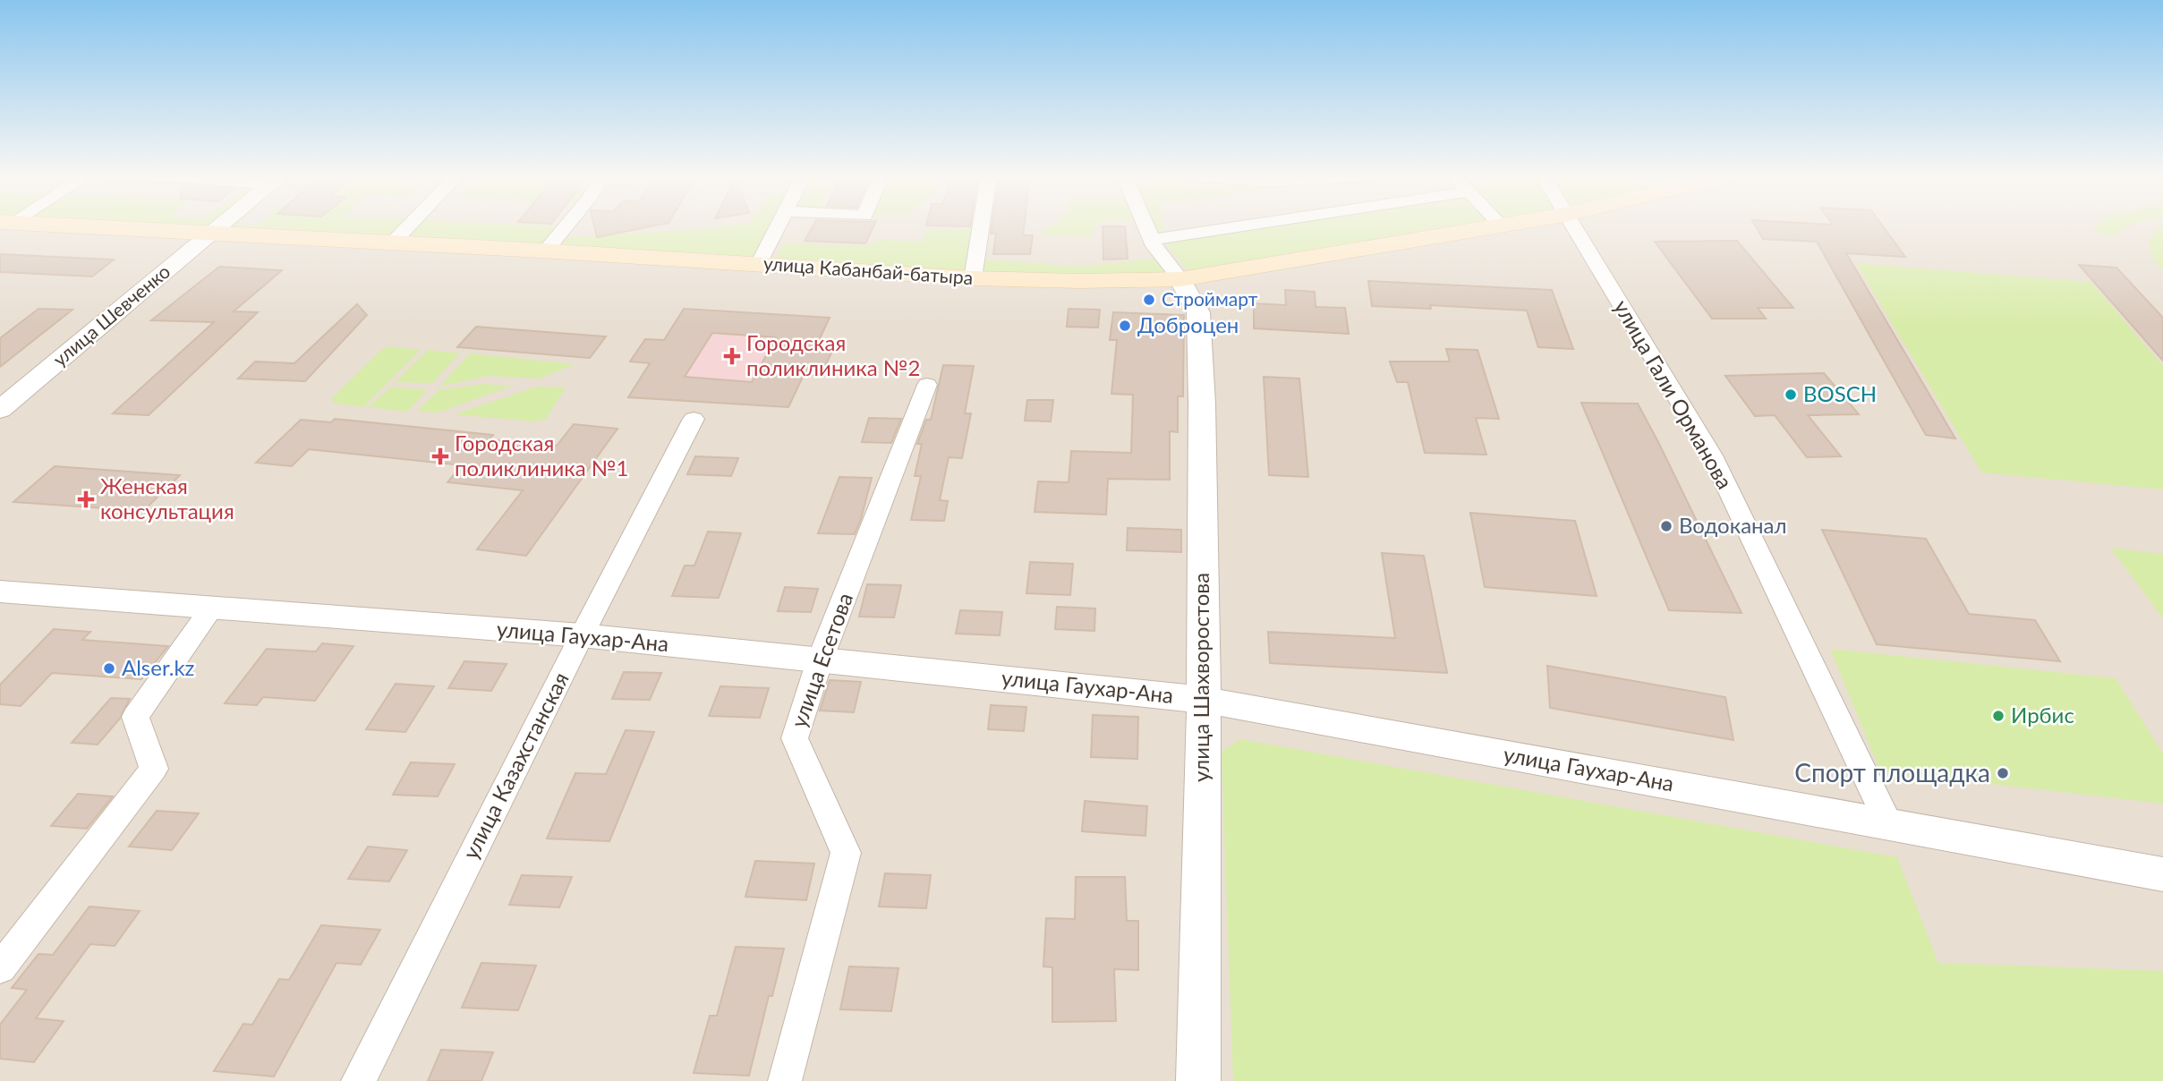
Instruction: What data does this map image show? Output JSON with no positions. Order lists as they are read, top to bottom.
{
  "streets": {
    "main road": ["улица Кабанбай-батыра"],
    "street": [
      "улица Шевченко",
      "улица Гали Орманова",
      "улица Гаухар-Ана",
      "улица Есетова",
      "улица Шахворостова",
      "улица Казахстанская"
    ]
  },
  "crossings": [
    ["улица Кабанбай-батыра", "улица Шевченко"],
    ["улица Кабанбай-батыра", "улица Шахворостова"],
    ["улица Гали Орманова", "улица Гаухар-Ана"],
    ["улица Гаухар-Ана", "улица Есетова"],
    ["улица Гаухар-Ана", "улица Шахворостова"],
    ["улица Гаухар-Ана", "улица Казахстанская"]
  ],
  "places": {
    "other": [
      "Строймарт",
      "Доброцен",
      "BOSCH",
      "Водоканал",
      "Alser.kz",
      "Ирбис",
      "Спорт площадка"
    ],
    "health": ["Городская поликлиника №2", "Городская поликлиника №1", "Женская консультация"]
  }
}
